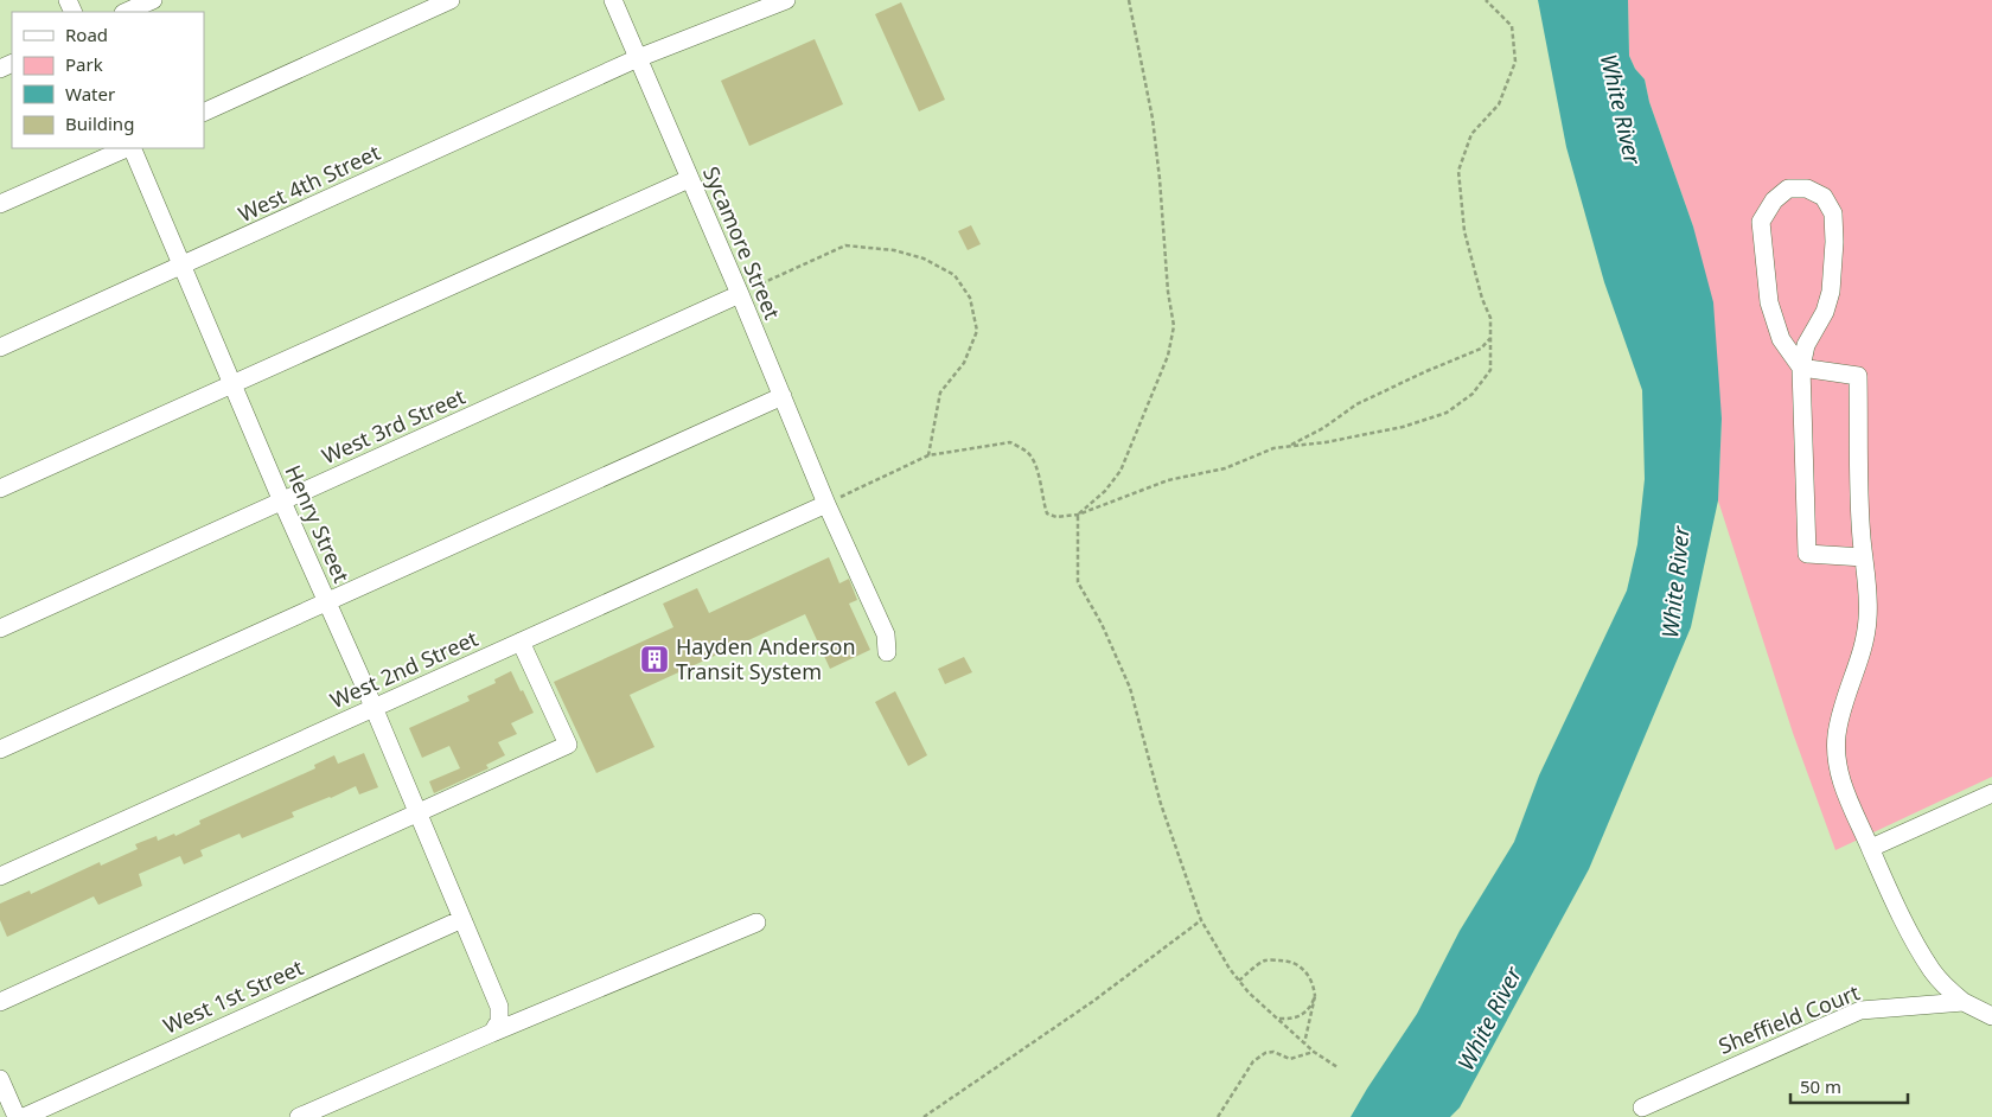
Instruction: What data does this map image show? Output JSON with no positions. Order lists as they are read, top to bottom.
{
  "streets": {
    "street": [
      "West 4th Street",
      "Sycamore Street",
      "West 3rd Street",
      "Henry Street",
      "West 2nd Street",
      "West 1st Street",
      "Sheffield Court"
    ]
  },
  "crossings": [
    ["West 4th Street", "Sycamore Street"],
    ["West 4th Street", "Henry Street"],
    ["Sycamore Street", "West 3rd Street"],
    ["Sycamore Street", "West 2nd Street"],
    ["West 3rd Street", "Henry Street"],
    ["Henry Street", "West 2nd Street"],
    ["Henry Street", "West 1st Street"]
  ],
  "water": ["White River"],
  "places": {
    "building": ["Hayden Anderson Transit System"]
  },
  "legend": [
    "Road",
    "Park",
    "Water",
    "Building"
  ],
  "scale_bar": "50 m"
}
